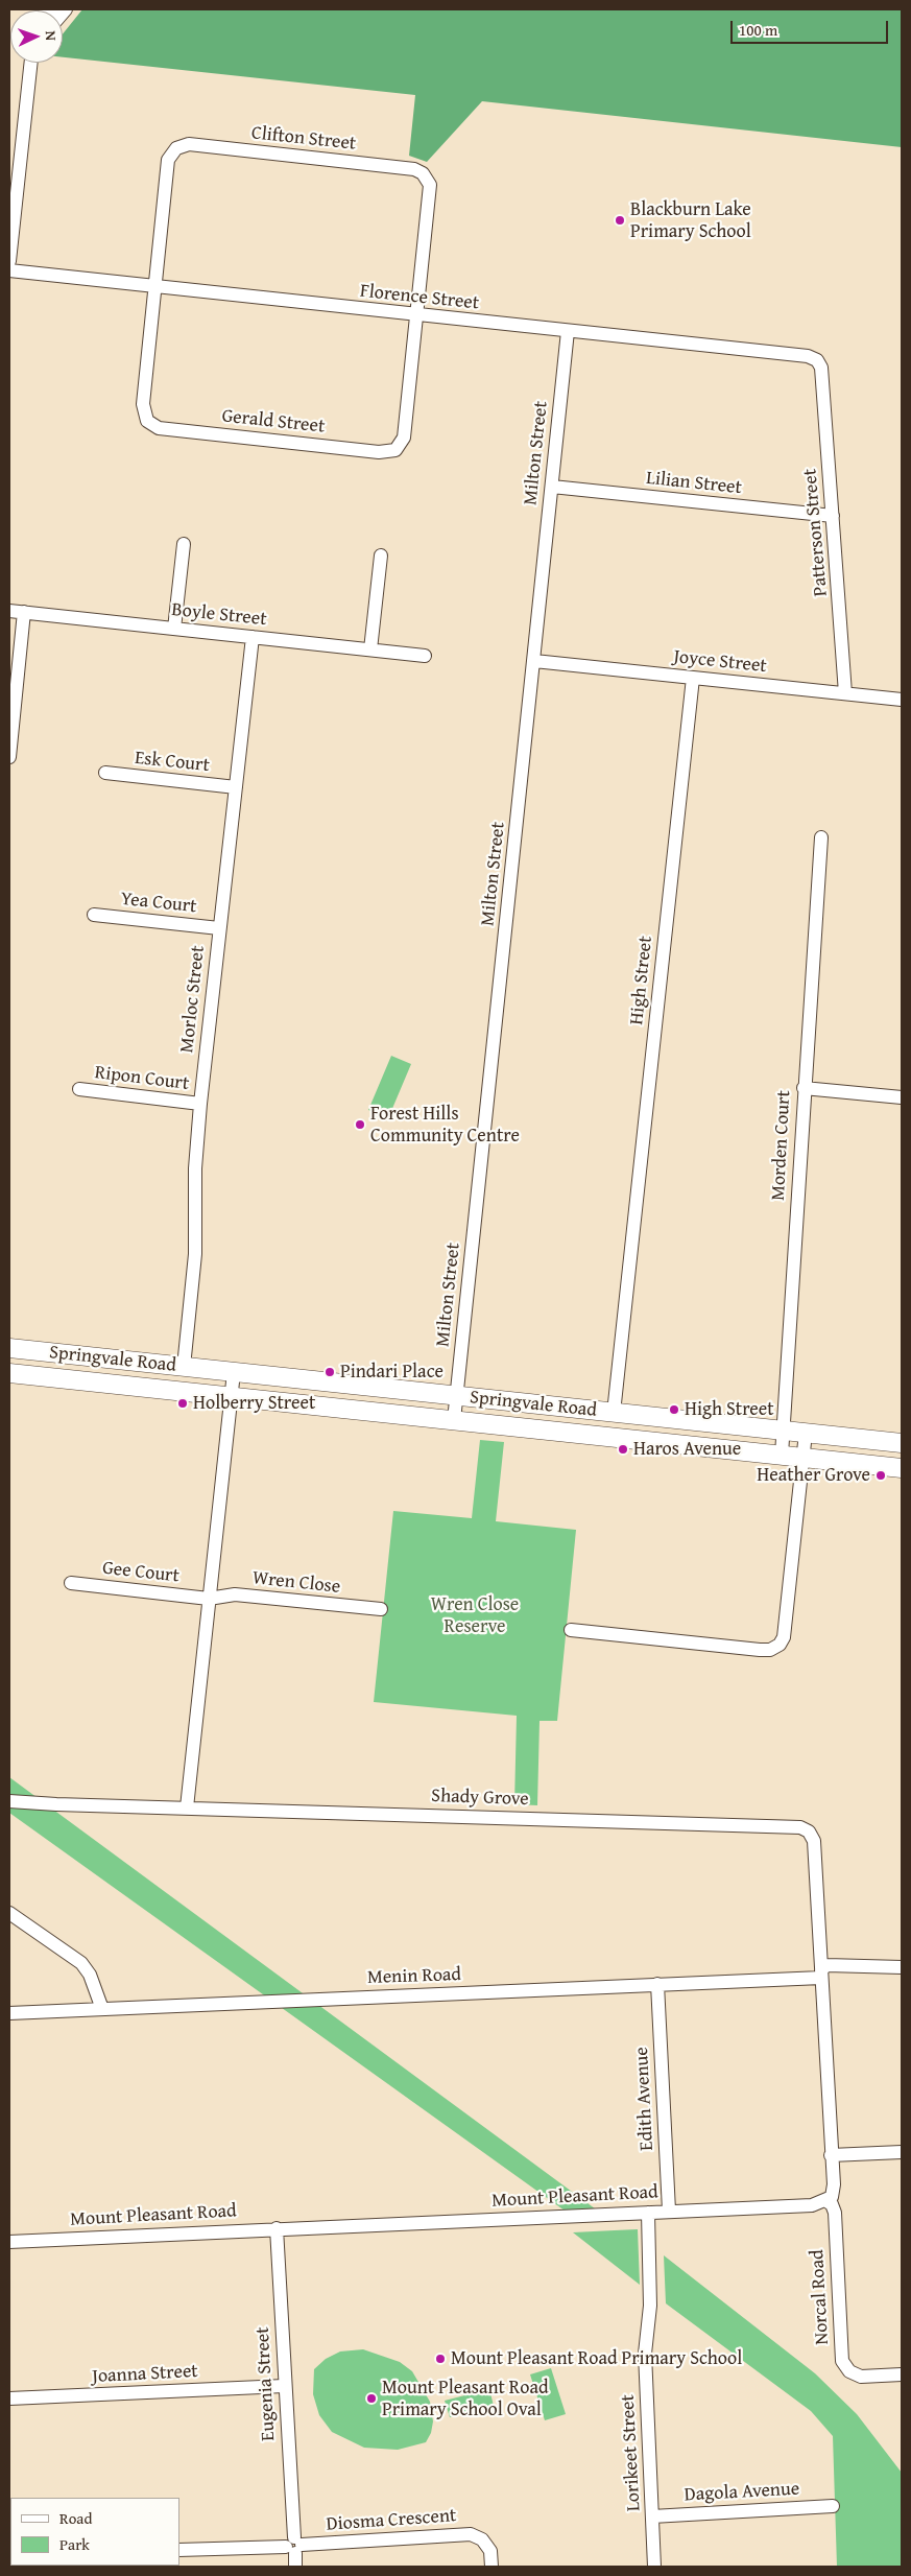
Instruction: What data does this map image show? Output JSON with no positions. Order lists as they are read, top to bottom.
{
  "streets": {
    "highway": ["Springvale Road"],
    "street": [
      "Clifton Street",
      "Florence Street",
      "Gerald Street",
      "Milton Street",
      "Lilian Street",
      "Patterson Street",
      "Boyle Street",
      "Joyce Street",
      "Esk Court",
      "Yea Court",
      "High Street",
      "Morloc Street",
      "Ripon Court",
      "Morden Court",
      "Gee Court",
      "Wren Close",
      "Shady Grove",
      "Menin Road",
      "Edith Avenue",
      "Mount Pleasant Road",
      "Norcal Road",
      "Joanna Street",
      "Eugenia Street",
      "Lorikeet Street",
      "Dagola Avenue",
      "Diosma Crescent"
    ]
  },
  "crossings": [
    ["Clifton Street", "Florence Street"],
    ["Clifton Street", "Gerald Street"],
    ["Florence Street", "Gerald Street"],
    ["Florence Street", "Milton Street"],
    ["Florence Street", "Patterson Street"],
    ["Milton Street", "Lilian Street"],
    ["Milton Street", "Joyce Street"],
    ["Milton Street", "Springvale Road"],
    ["Lilian Street", "Patterson Street"],
    ["Patterson Street", "Joyce Street"],
    ["Boyle Street", "Morloc Street"],
    ["Joyce Street", "High Street"],
    ["Esk Court", "Morloc Street"],
    ["Yea Court", "Morloc Street"],
    ["High Street", "Springvale Road"],
    ["Morloc Street", "Ripon Court"],
    ["Morloc Street", "Springvale Road"],
    ["Morden Court", "Springvale Road"],
    ["Gee Court", "Wren Close"],
    ["Shady Grove", "Menin Road"],
    ["Menin Road", "Edith Avenue"],
    ["Edith Avenue", "Mount Pleasant Road"],
    ["Mount Pleasant Road", "Norcal Road"],
    ["Mount Pleasant Road", "Eugenia Street"],
    ["Mount Pleasant Road", "Lorikeet Street"],
    ["Joanna Street", "Eugenia Street"],
    ["Eugenia Street", "Diosma Crescent"],
    ["Lorikeet Street", "Dagola Avenue"]
  ],
  "parks": ["Wren Close Reserve"],
  "places": [
    "Blackburn Lake Primary School",
    "Forest Hills Community Centre",
    "Pindari Place",
    "Holberry Street",
    "High Street",
    "Haros Avenue",
    "Heather Grove",
    "Mount Pleasant Road Primary School",
    "Mount Pleasant Road Primary School Oval"
  ],
  "legend": ["Road", "Park"],
  "scale_bar": "100 m",
  "north": "right"
}
